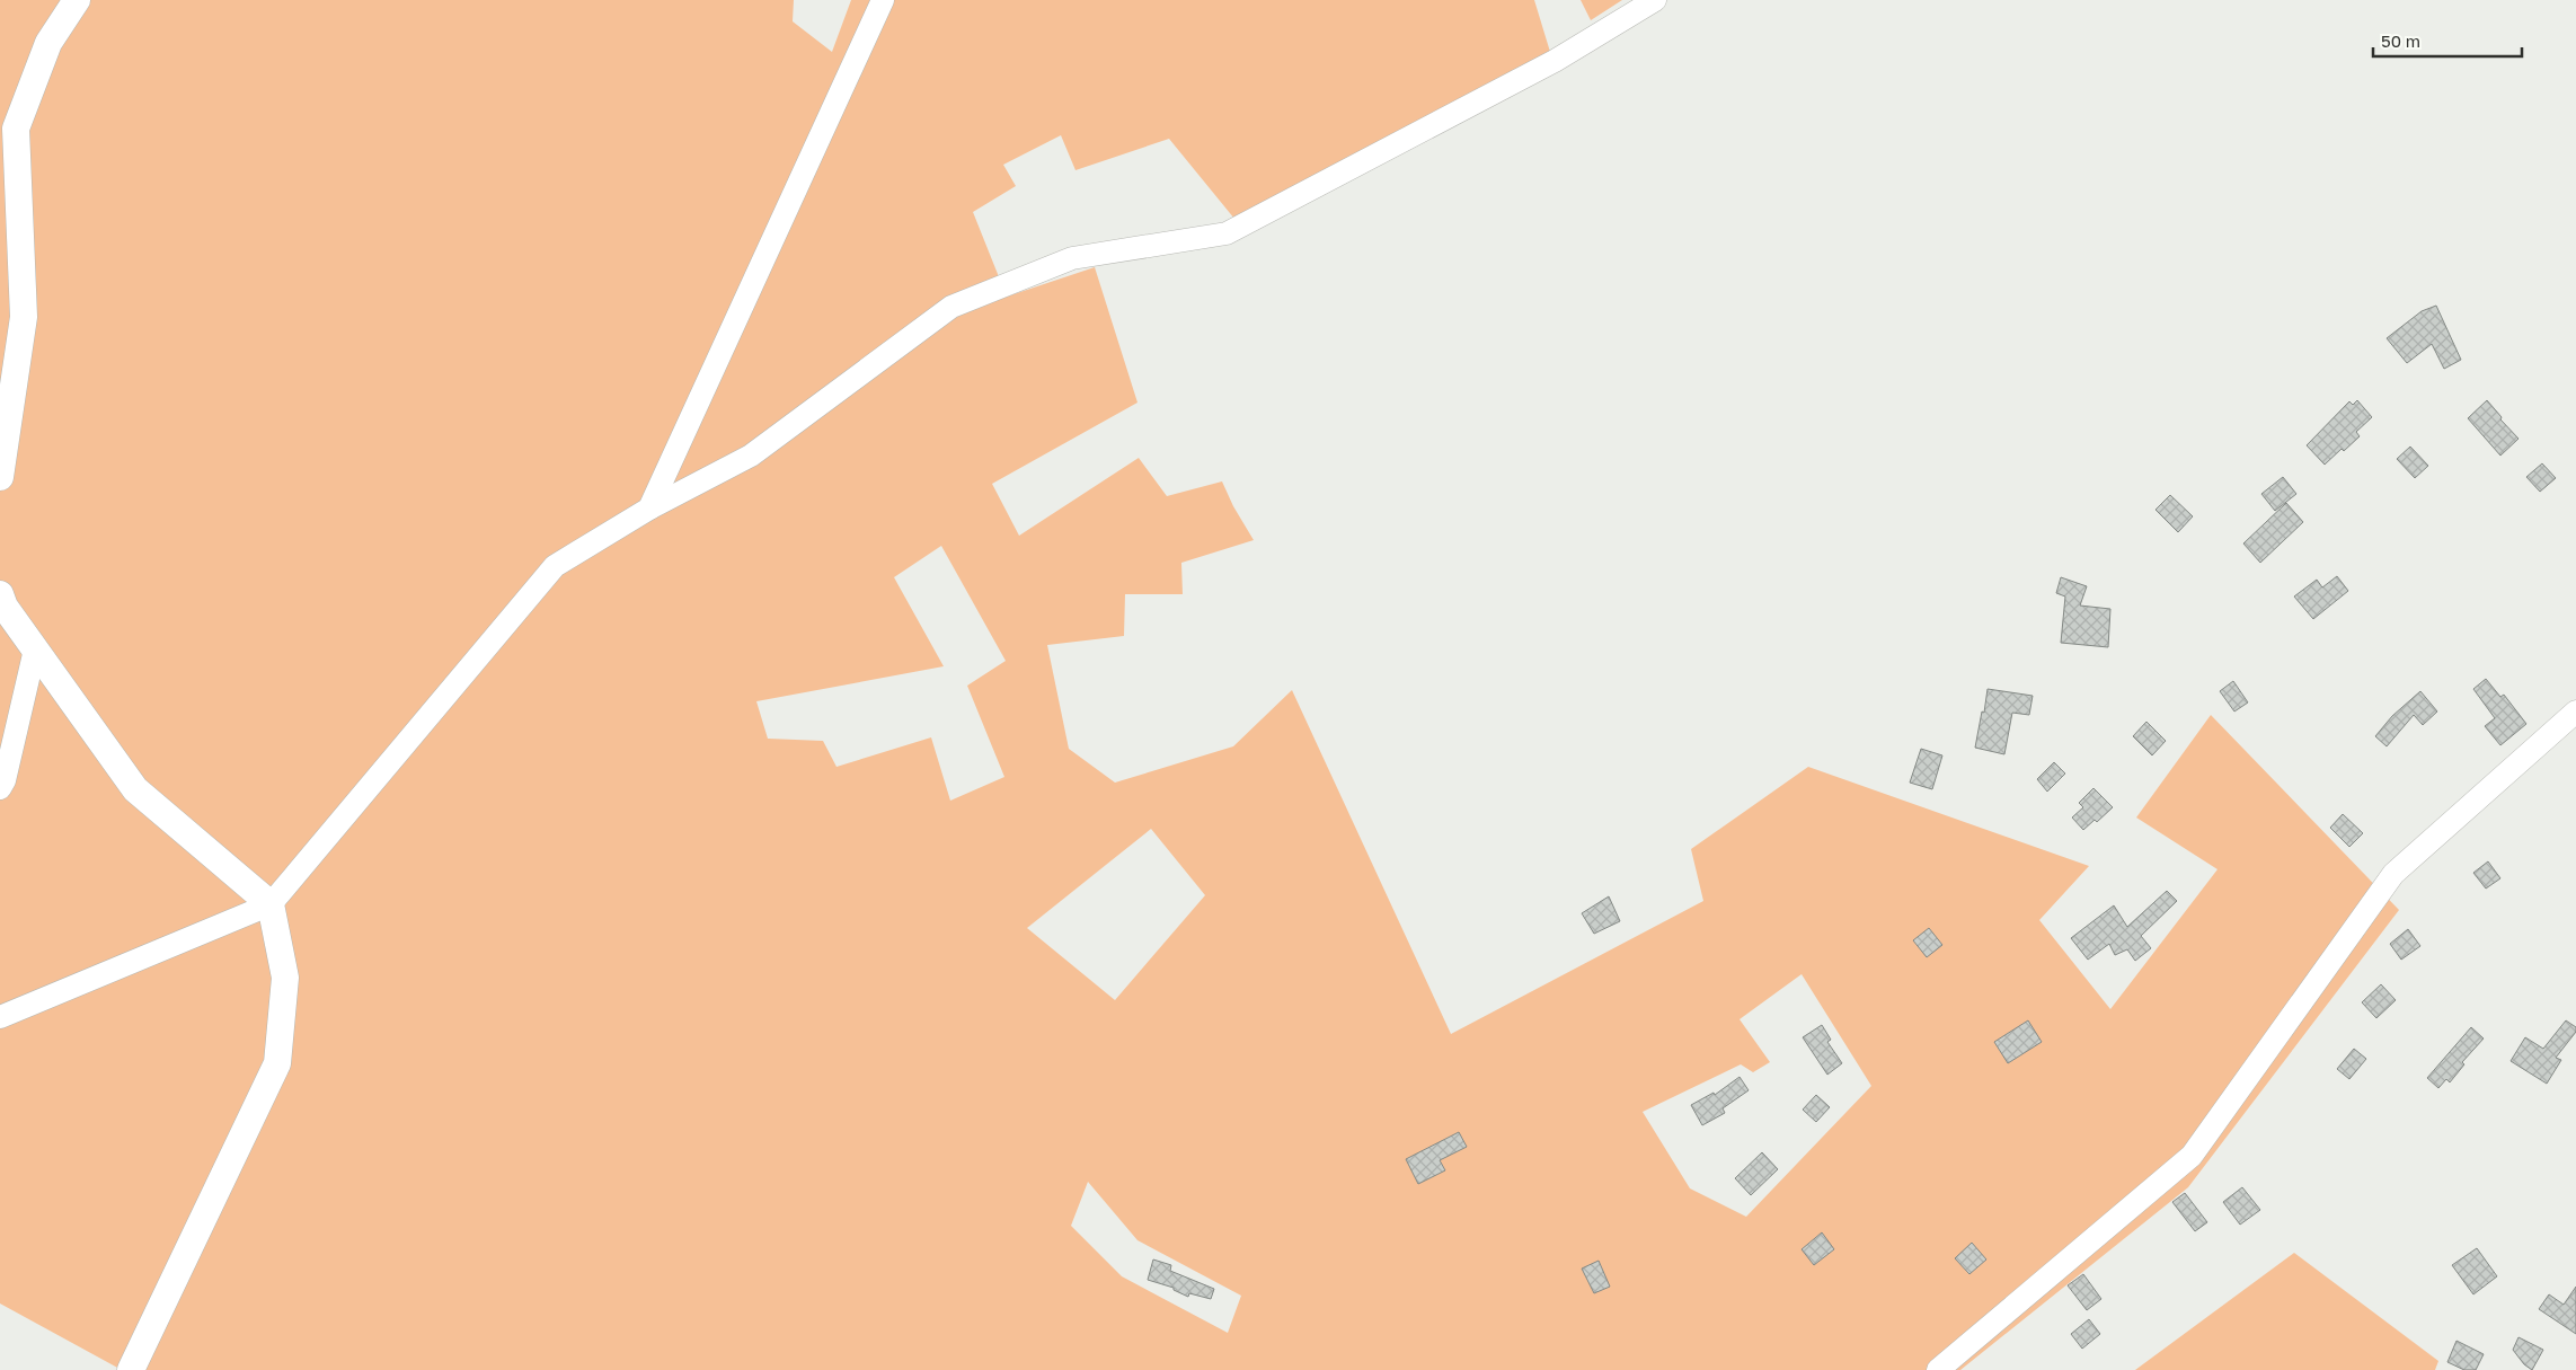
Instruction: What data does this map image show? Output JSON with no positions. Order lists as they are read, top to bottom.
{
  "scale_bar": "50 m"
}
